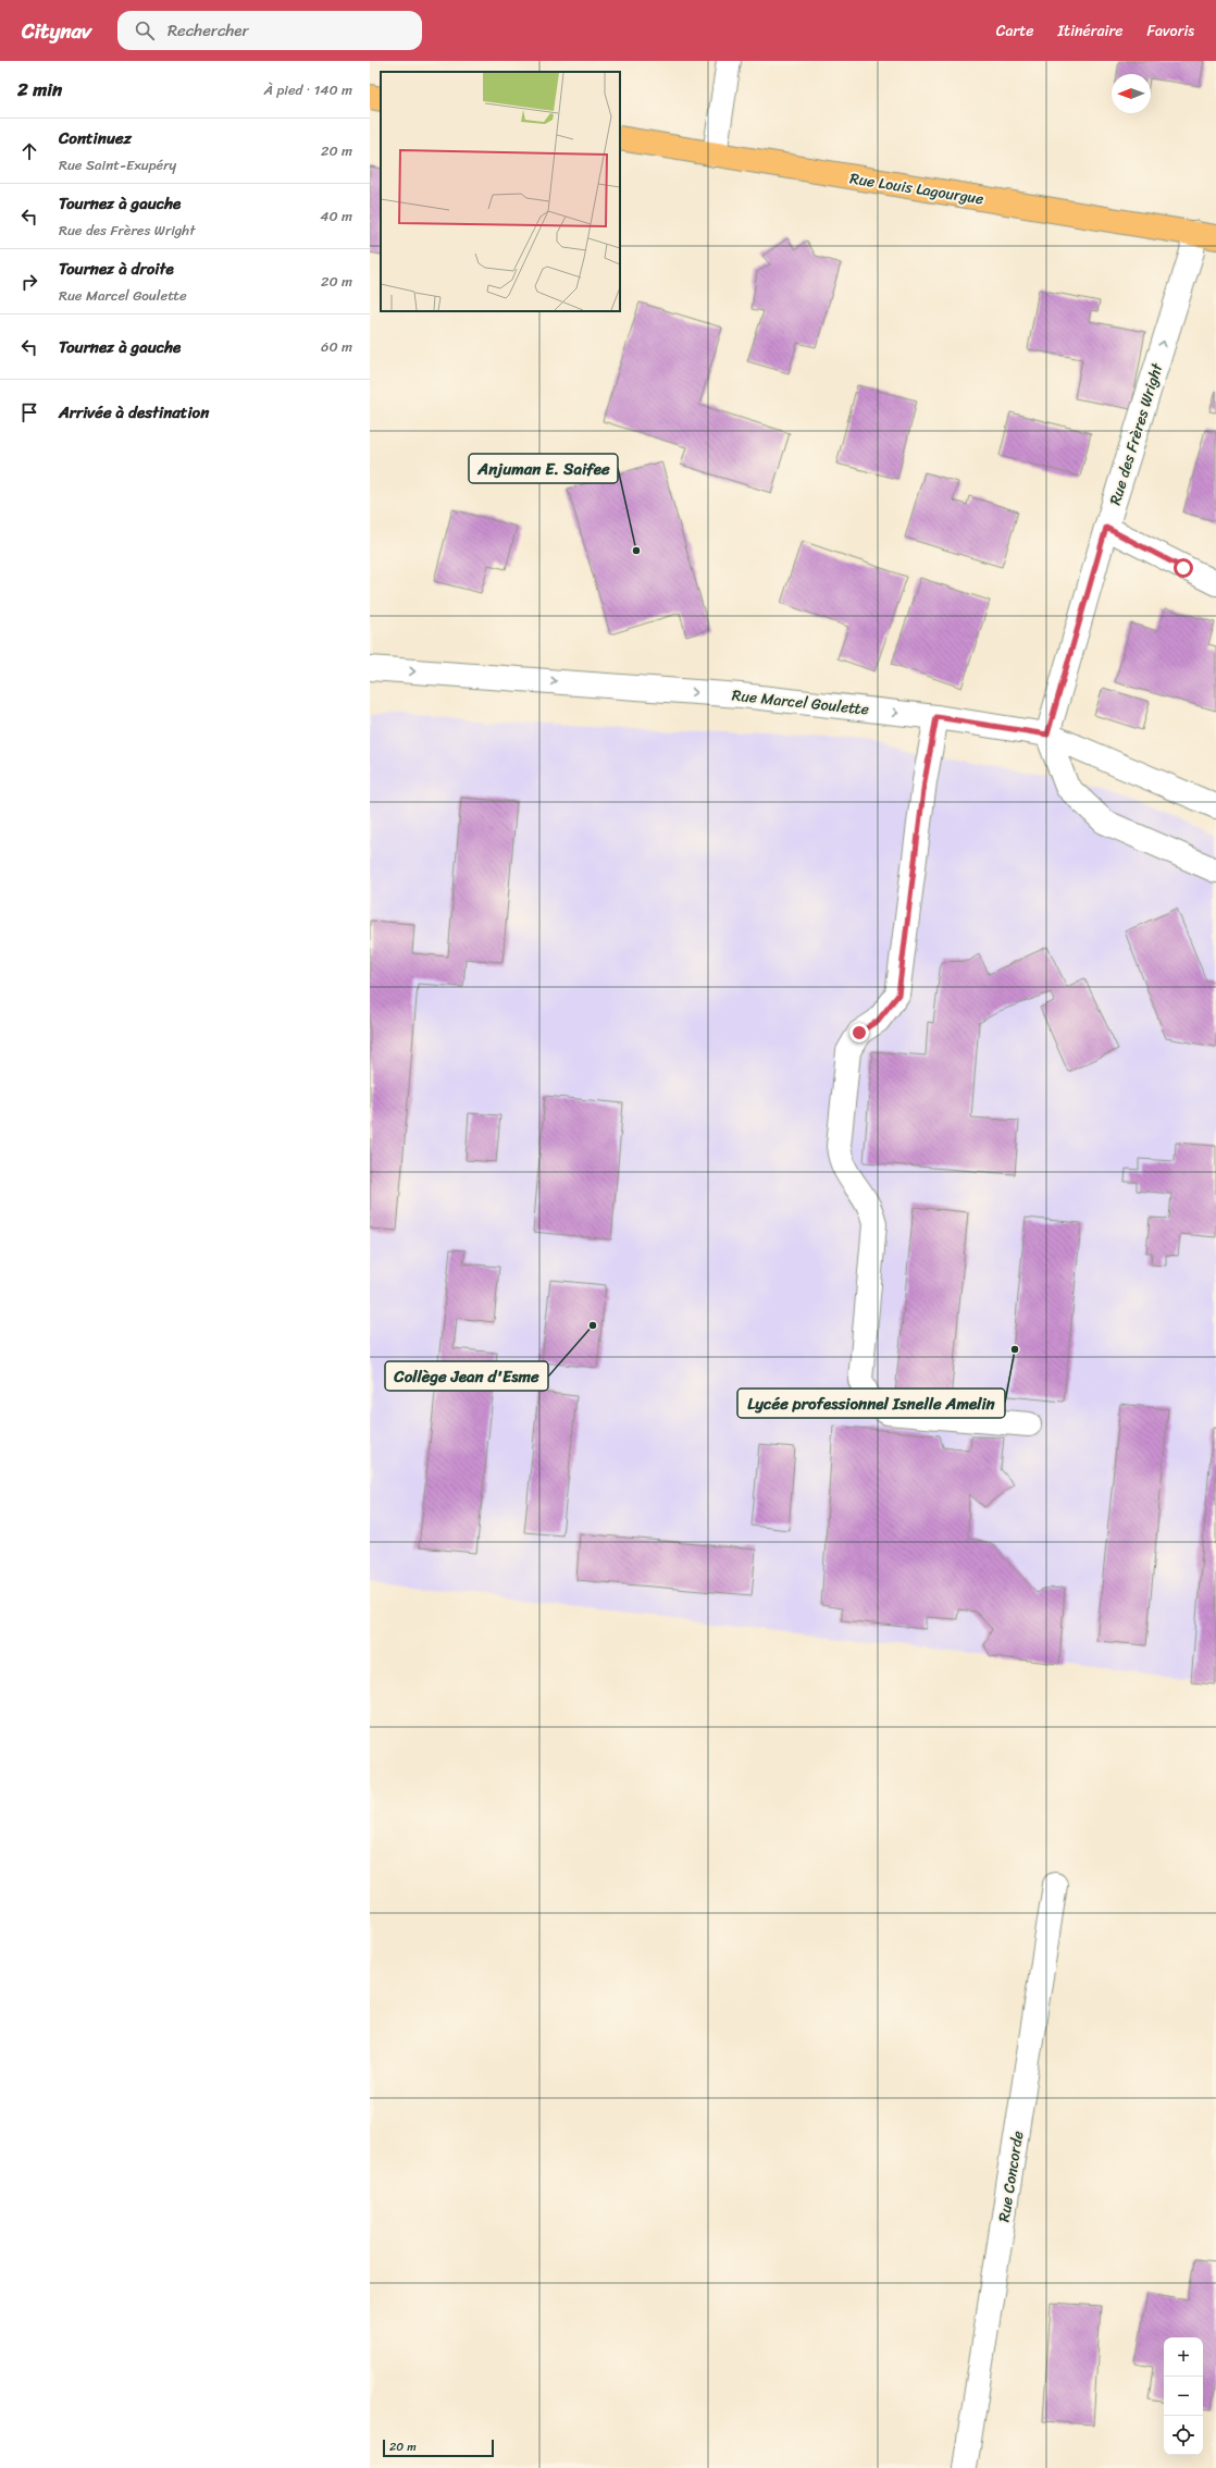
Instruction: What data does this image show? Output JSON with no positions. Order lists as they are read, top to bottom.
{
  "streets": {
    "main road": ["Rue Louis Lagourgue"],
    "street": ["Rue des Frères Wright", "Rue Marcel Goulette", "Rue Concorde"]
  },
  "crossings": [
    ["Rue Louis Lagourgue", "Rue des Frères Wright"],
    ["Rue des Frères Wright", "Rue Marcel Goulette"]
  ],
  "one_way": ["Rue des Frères Wright", "Rue Marcel Goulette"],
  "places": ["Anjuman E. Saifee", "Collège Jean d'Esme", "Lycée professionnel Isnelle Amelin"],
  "scale_bar": "20 m",
  "north": "left",
  "page": {
    "header": "Citynav",
    "search": "Rechercher",
    "nav": ["Carte", "Itinéraire", "Favoris"],
    "heading": ["2 min", "À pied · 140 m"],
    "list": [
      ["Continuez", "Rue Saint-Exupéry", "20 m"],
      ["Tournez à gauche", "Rue des Frères Wright", "40 m"],
      ["Tournez à droite", "Rue Marcel Goulette", "20 m"],
      ["Tournez à gauche", "60 m"],
      "Arrivée à destination"
    ],
    "map_buttons": ["+", "−"],
    "scale": "20 m"
  }
}
